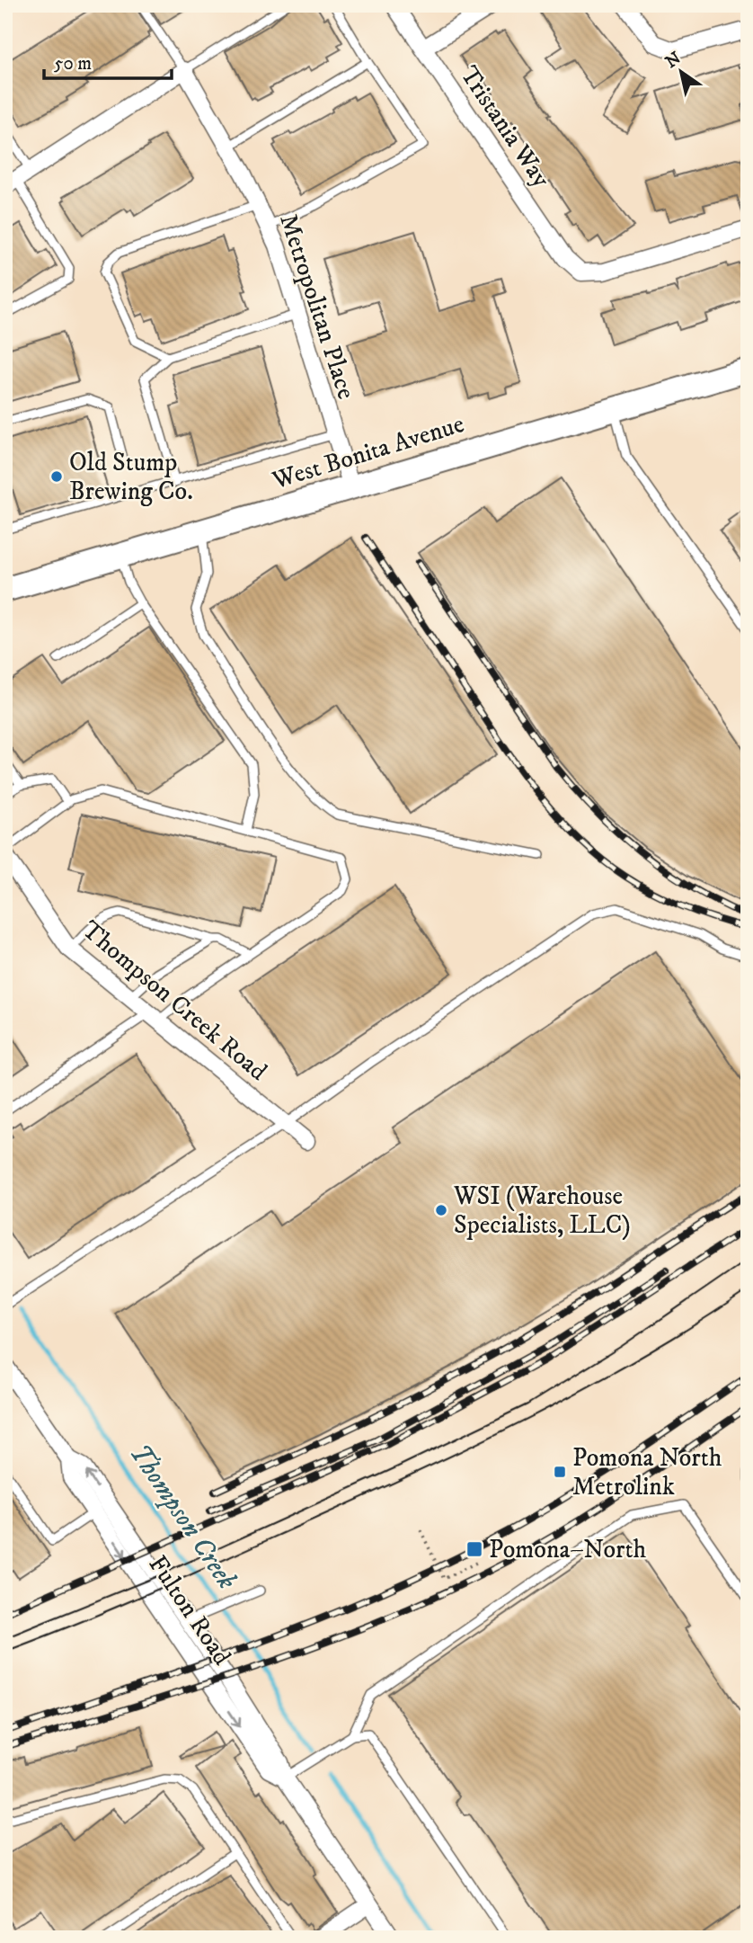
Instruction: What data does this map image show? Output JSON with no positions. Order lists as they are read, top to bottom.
{
  "streets": {
    "main road": ["West Bonita Avenue"],
    "street": [
      "Tristania Way",
      "Metropolitan Place",
      "Thompson Creek Road",
      "Fulton Road"
    ]
  },
  "crossings": [
    ["Metropolitan Place", "West Bonita Avenue"]
  ],
  "water": ["Thompson Creek"],
  "places": {
    "other": ["Old Stump Brewing Co.", "WSI (Warehouse Specialists, LLC)"],
    "transit": ["Pomona North Metrolink", "Pomona–North"]
  },
  "scale_bar": "50 m",
  "north": "top left"
}
